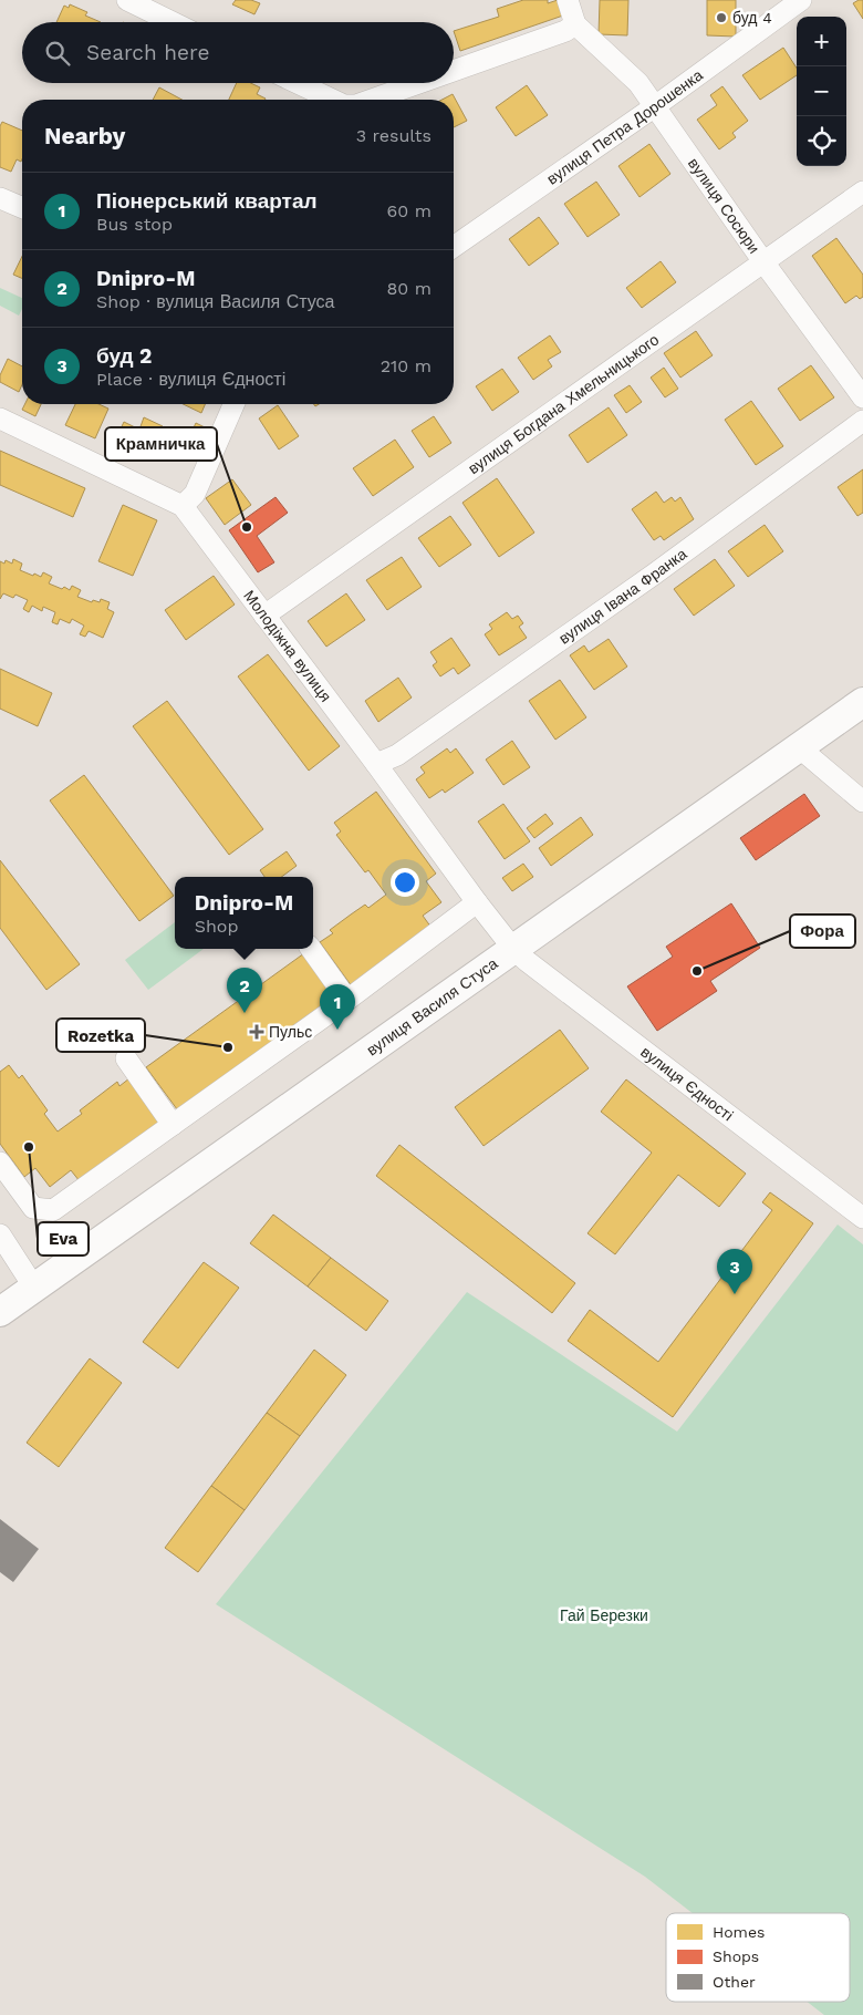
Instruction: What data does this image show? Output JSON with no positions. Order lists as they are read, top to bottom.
{
  "streets": {
    "main road": ["вулиця Василя Стуса"],
    "street": [
      "вулиця Петра Дорошенка",
      "вулиця Сосюри",
      "вулиця Богдана Хмельницького",
      "вулиця Івана Франка",
      "Молодіжна вулиця",
      "вулиця Єдності"
    ]
  },
  "crossings": [
    ["вулиця Петра Дорошенка", "вулиця Сосюри"],
    ["вулиця Сосюри", "вулиця Богдана Хмельницького"],
    ["вулиця Богдана Хмельницького", "Молодіжна вулиця"],
    ["вулиця Івана Франка", "Молодіжна вулиця"],
    ["Молодіжна вулиця", "вулиця Василя Стуса"],
    ["Молодіжна вулиця", "вулиця Єдності"],
    ["вулиця Василя Стуса", "вулиця Єдності"]
  ],
  "parks": ["Гай Березки"],
  "places": {
    "other": [
      "буд 4",
      "Крамничка",
      "Фора",
      "Rozetka",
      "Eva"
    ],
    "health": ["Пульс"]
  },
  "legend": ["Homes", "Shops", "Other"],
  "page": {
    "map_buttons": ["+", "−"],
    "search": "Search here",
    "heading": ["Nearby", "3 results"],
    "list": [
      {
        "mark": "1",
        "name": "Піонерський квартал",
        "note": "Bus stop",
        "value": "60 m"
      },
      {
        "mark": "2",
        "name": "Dnipro-M",
        "note": "Shop · вулиця Василя Стуса",
        "value": "80 m"
      },
      {
        "mark": "3",
        "name": "буд 2",
        "note": "Place · вулиця Єдності",
        "value": "210 m"
      }
    ],
    "popup": ["Dnipro-M", "Shop"],
    "pins": ["2", "1", "3"]
  }
}
